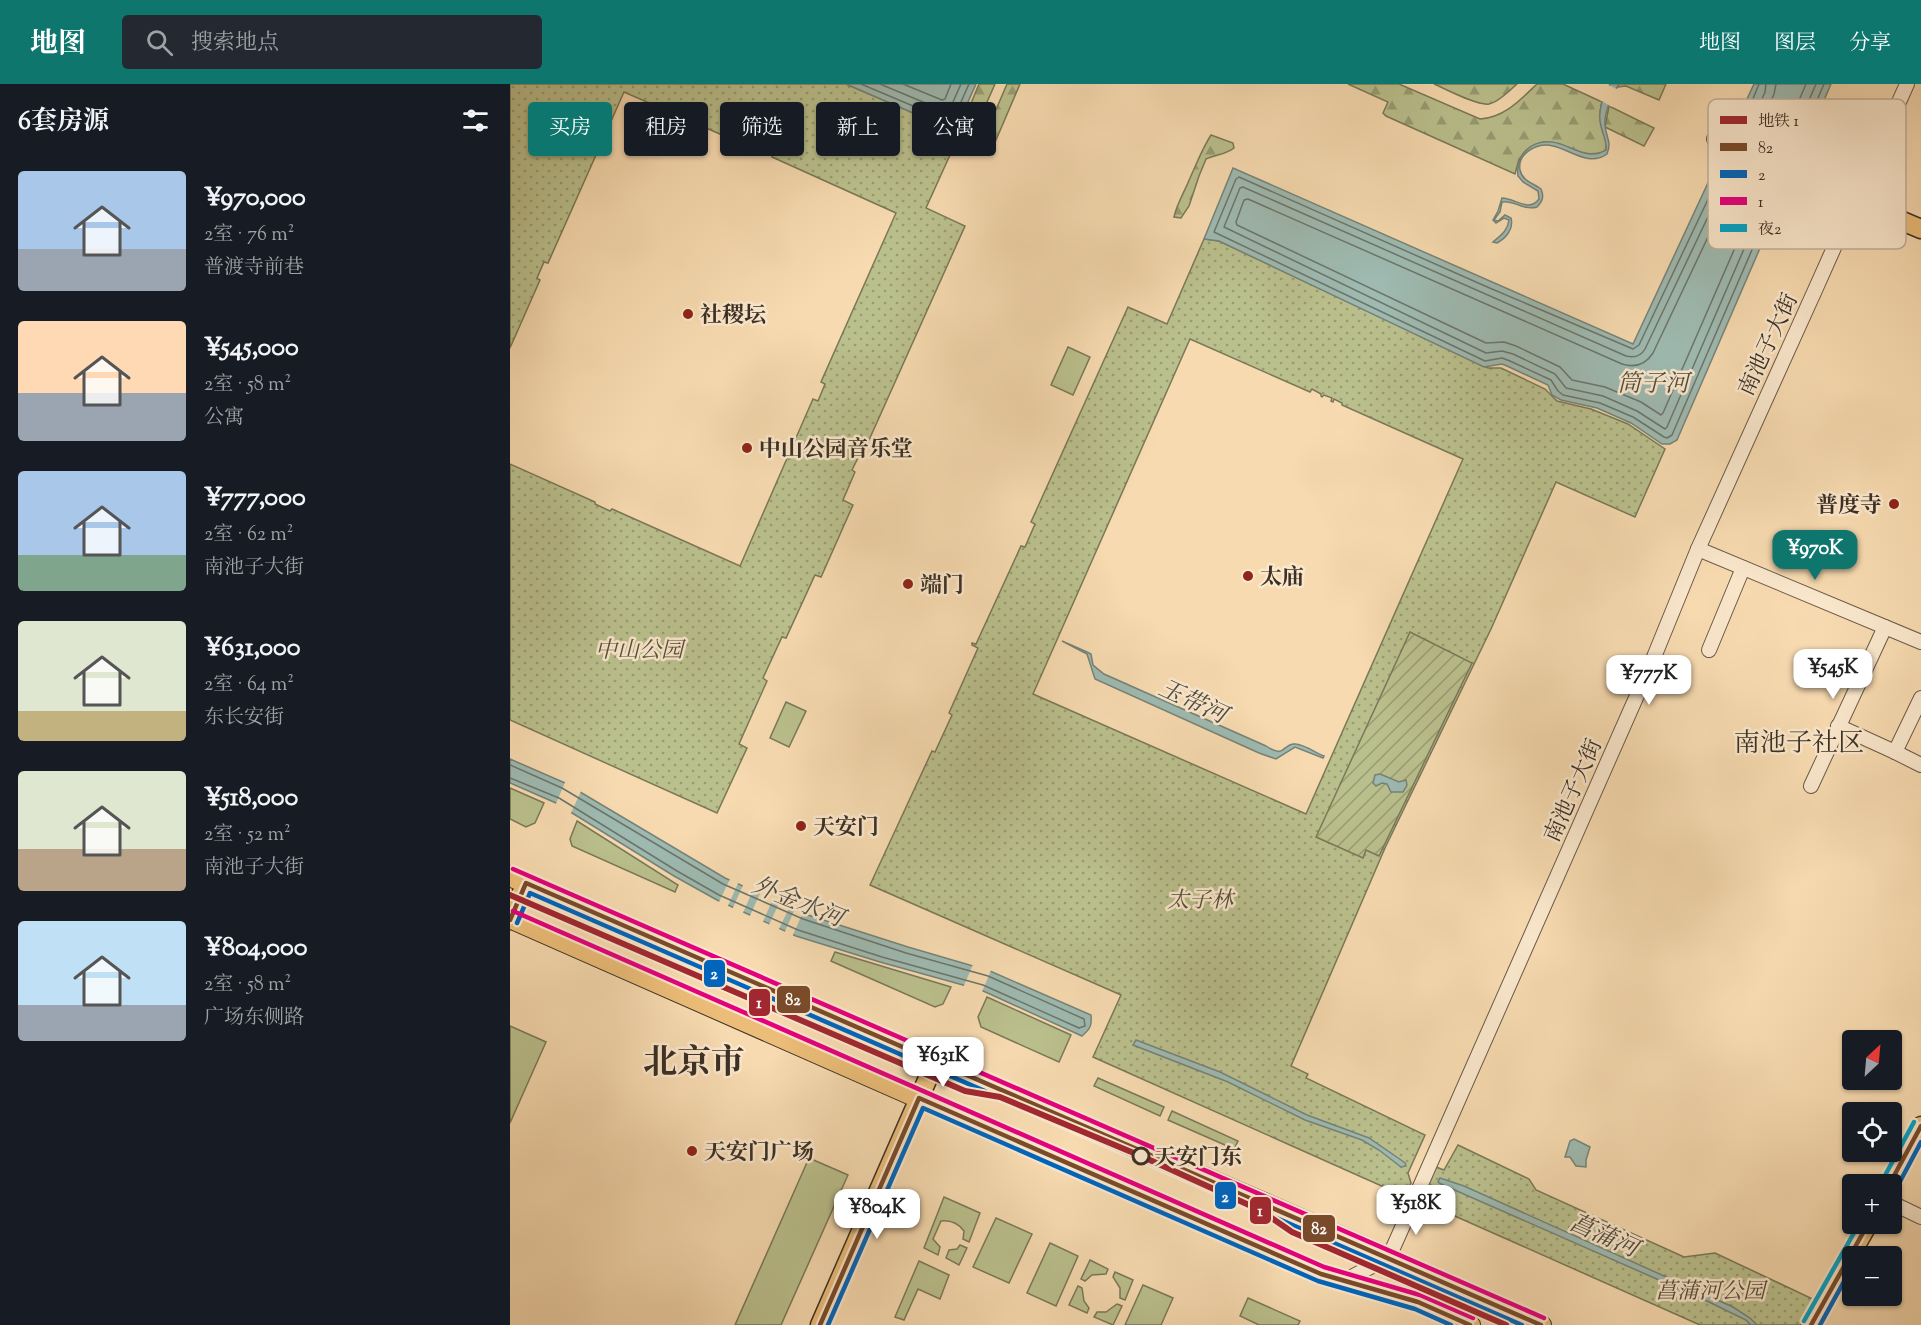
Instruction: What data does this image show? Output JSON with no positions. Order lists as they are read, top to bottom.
{
  "streets": {
    "street": ["南池子大街"]
  },
  "districts": ["南池子社区", "北京市"],
  "water": [
    "筒子河",
    "玉带河",
    "外金水河",
    "菖蒲河"
  ],
  "parks": ["中山公园", "太子林", "菖蒲河公园"],
  "places": [
    "社稷坛",
    "中山公园音乐堂",
    "普度寺",
    "太庙",
    "端门",
    "天安门",
    "天安门广场",
    "天安门东"
  ],
  "lines": [
    "transit line 1",
    "transit line 82",
    "transit line 2",
    "metro line 1",
    "transit line 夜2"
  ],
  "legend": [
    "地铁 1",
    "82",
    "2",
    "1",
    "夜2"
  ],
  "north": "top right",
  "page": {
    "header": "地图",
    "search": "搜索地点",
    "nav": ["地图", "图层", "分享"],
    "heading": "6套房源",
    "chip": [
      "买房",
      "租房",
      "筛选",
      "新上",
      "公寓"
    ],
    "list": [
      {
        "name": "¥970,000",
        "note": "2室 · 76 m² · 普渡寺前巷"
      },
      {
        "name": "¥545,000",
        "note": "2室 · 58 m² · 公寓"
      },
      {
        "name": "¥777,000",
        "note": "2室 · 62 m² · 南池子大街"
      },
      {
        "name": "¥631,000",
        "note": "2室 · 64 m² · 东长安街"
      },
      {
        "name": "¥518,000",
        "note": "2室 · 52 m² · 南池子大街"
      },
      {
        "name": "¥804,000",
        "note": "2室 · 58 m² · 广场东侧路"
      }
    ],
    "price": [
      "¥970K",
      "¥545K",
      "¥777K",
      "¥631K",
      "¥518K",
      "¥804K"
    ],
    "map_buttons": ["+", "−"]
  }
}
